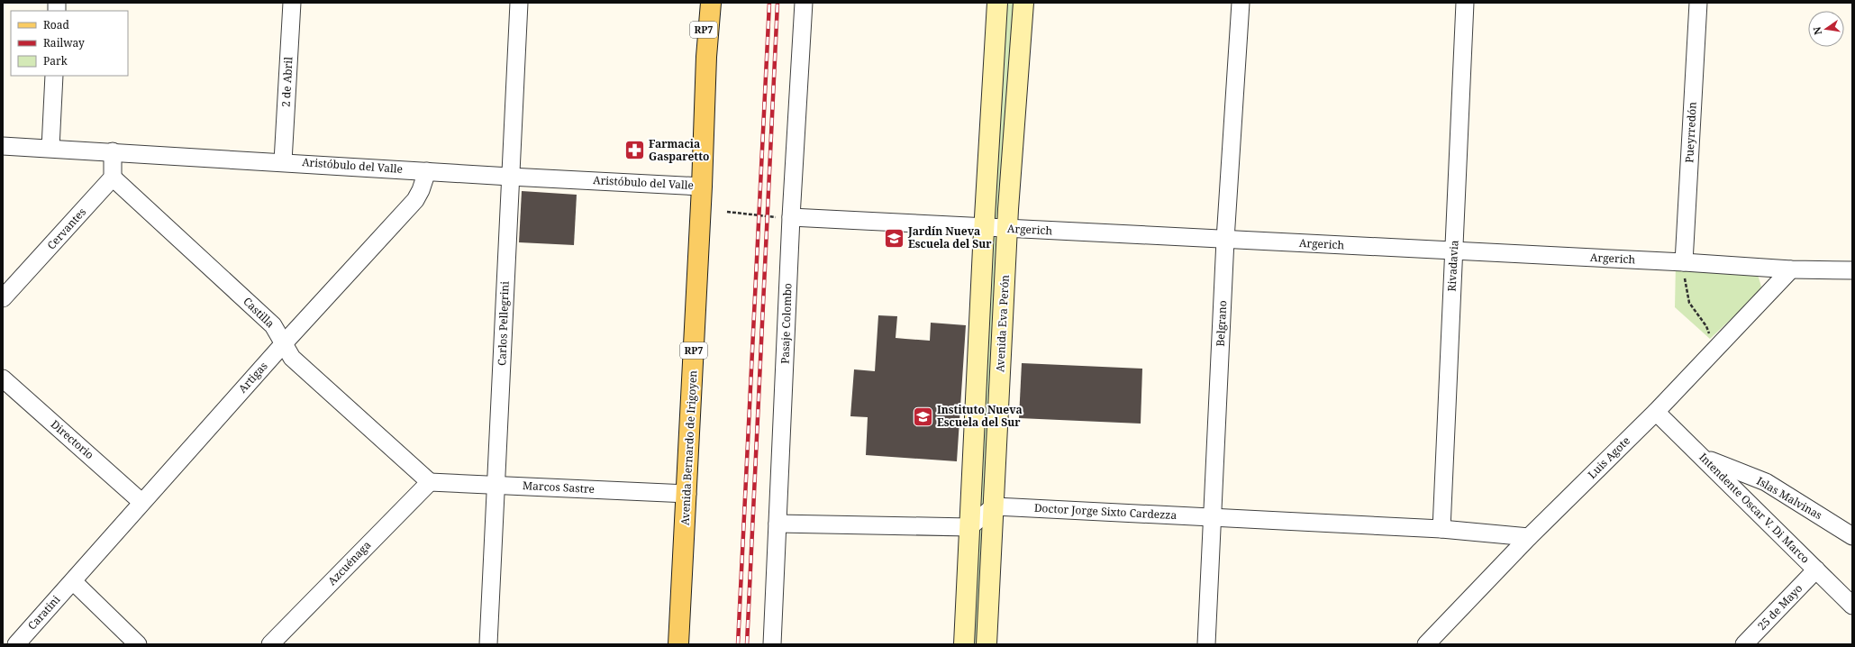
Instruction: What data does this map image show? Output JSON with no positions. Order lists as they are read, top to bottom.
{
  "streets": {
    "main road": ["RP7", "Avenida Bernardo de Irigoyen"],
    "street": [
      "2 de Abril",
      "Pueyrredón",
      "Aristóbulo del Valle",
      "Cervantes",
      "Argerich",
      "Rivadavia",
      "Castilla",
      "Carlos Pellegrini",
      "Pasaje Colombo",
      "Avenida Eva Perón",
      "Belgrano",
      "Artigas",
      "Directorio",
      "Luis Agote",
      "Marcos Sastre",
      "Islas Malvinas",
      "Intendente Oscar V. Di Marco",
      "Doctor Jorge Sixto Cardezza",
      "Azcuénaga",
      "25 de Mayo",
      "Caratini"
    ]
  },
  "crossings": [
    ["RP7", "Avenida Bernardo de Irigoyen"],
    ["2 de Abril", "Aristóbulo del Valle"],
    ["Pueyrredón", "Argerich"],
    ["Aristóbulo del Valle", "Carlos Pellegrini"],
    ["Aristóbulo del Valle", "Artigas"],
    ["Aristóbulo del Valle", "Avenida Bernardo de Irigoyen"],
    ["Cervantes", "Castilla"],
    ["Argerich", "Rivadavia"],
    ["Argerich", "Pasaje Colombo"],
    ["Argerich", "Avenida Eva Perón"],
    ["Argerich", "Belgrano"],
    ["Argerich", "Luis Agote"],
    ["Rivadavia", "Doctor Jorge Sixto Cardezza"],
    ["Castilla", "Artigas"],
    ["Castilla", "Marcos Sastre"],
    ["Castilla", "Azcuénaga"],
    ["Carlos Pellegrini", "Marcos Sastre"],
    ["Avenida Eva Perón", "Doctor Jorge Sixto Cardezza"],
    ["Belgrano", "Doctor Jorge Sixto Cardezza"],
    ["Artigas", "Directorio"],
    ["Artigas", "Caratini"],
    ["Avenida Bernardo de Irigoyen", "Marcos Sastre"],
    ["Luis Agote", "Intendente Oscar V. Di Marco"],
    ["Luis Agote", "Doctor Jorge Sixto Cardezza"],
    ["Marcos Sastre", "Azcuénaga"],
    ["Islas Malvinas", "Intendente Oscar V. Di Marco"],
    ["Intendente Oscar V. Di Marco", "25 de Mayo"]
  ],
  "places": {
    "pharmacy": ["Farmacia Gasparetto"],
    "school or university": ["Jardín Nueva Escuela del Sur", "Instituto Nueva Escuela del Sur"]
  },
  "legend": ["Road", "Railway", "Park"],
  "north": "left"
}
